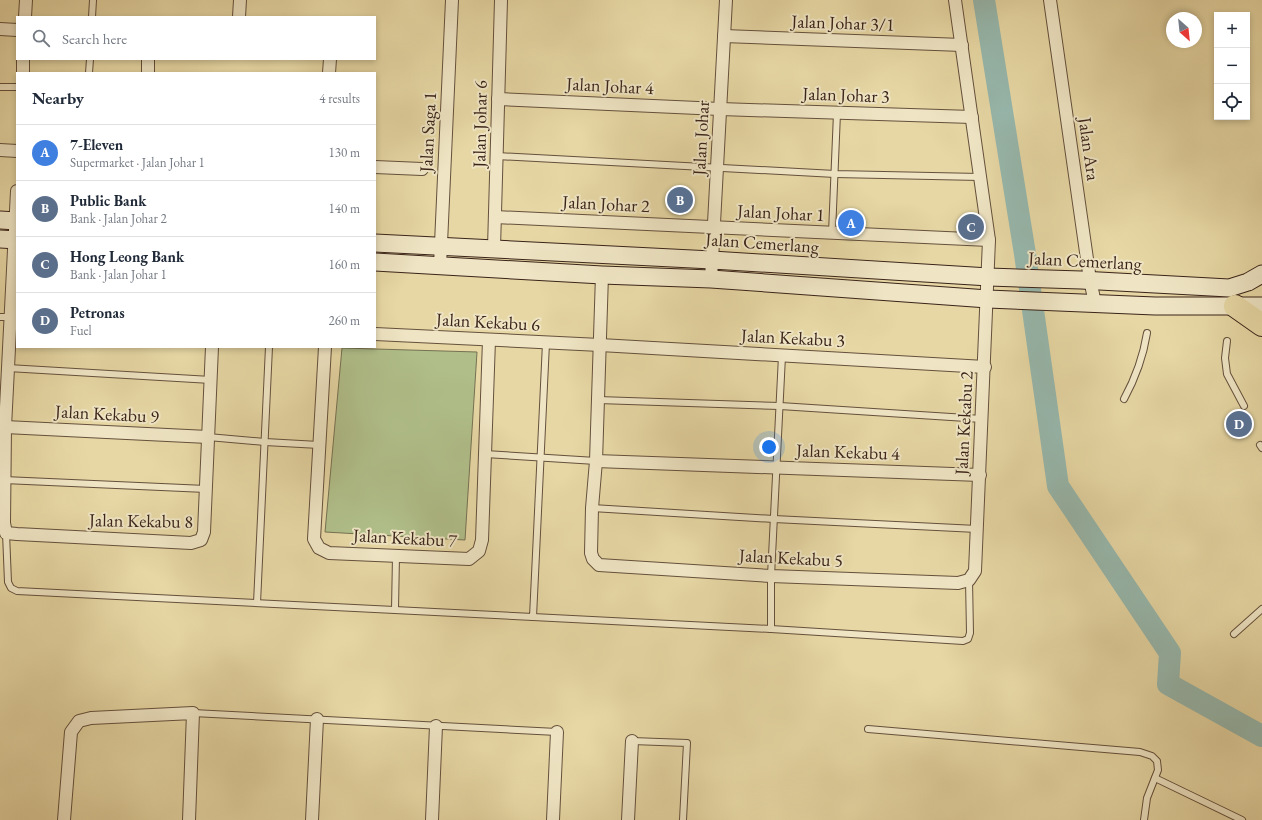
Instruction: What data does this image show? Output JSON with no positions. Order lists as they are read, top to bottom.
{
  "streets": {
    "main road": ["Jalan Cemerlang"],
    "street": [
      "Jalan Johar 3/1",
      "Jalan Johar 4",
      "Jalan Johar 3",
      "Jalan Johar 6",
      "Jalan Saga 1",
      "Jalan Johar",
      "Jalan Ara",
      "Jalan Johar 2",
      "Jalan Johar 1",
      "Jalan Kekabu 6",
      "Jalan Kekabu 3",
      "Jalan Kekabu 9",
      "Jalan Kekabu 2",
      "Jalan Kekabu 4",
      "Jalan Kekabu 8",
      "Jalan Kekabu 7",
      "Jalan Kekabu 5"
    ]
  },
  "crossings": [
    ["Jalan Johar 3/1", "Jalan Johar"],
    ["Jalan Johar 4", "Jalan Johar 3"],
    ["Jalan Johar 4", "Jalan Johar 6"],
    ["Jalan Johar 4", "Jalan Johar"],
    ["Jalan Johar 3", "Jalan Johar"],
    ["Jalan Johar 6", "Jalan Johar 2"],
    ["Jalan Johar 6", "Jalan Cemerlang"],
    ["Jalan Saga 1", "Jalan Cemerlang"],
    ["Jalan Johar", "Jalan Johar 2"],
    ["Jalan Johar", "Jalan Johar 1"],
    ["Jalan Johar", "Jalan Cemerlang"],
    ["Jalan Ara", "Jalan Cemerlang"],
    ["Jalan Johar 2", "Jalan Johar 1"],
    ["Jalan Cemerlang", "Jalan Kekabu 2"],
    ["Jalan Kekabu 6", "Jalan Kekabu 3"],
    ["Jalan Kekabu 6", "Jalan Kekabu 7"],
    ["Jalan Kekabu 3", "Jalan Kekabu 2"],
    ["Jalan Kekabu 9", "Jalan Kekabu 8"],
    ["Jalan Kekabu 2", "Jalan Kekabu 4"],
    ["Jalan Kekabu 2", "Jalan Kekabu 5"]
  ],
  "north": "bottom right",
  "page": {
    "map_buttons": ["+", "−"],
    "search": "Search here",
    "heading": ["Nearby", "4 results"],
    "list": [
      {
        "mark": "A",
        "name": "7-Eleven",
        "note": "Supermarket · Jalan Johar 1",
        "value": "130 m"
      },
      {
        "mark": "B",
        "name": "Public Bank",
        "note": "Bank · Jalan Johar 2",
        "value": "140 m"
      },
      {
        "mark": "C",
        "name": "Hong Leong Bank",
        "note": "Bank · Jalan Johar 1",
        "value": "160 m"
      },
      {
        "mark": "D",
        "name": "Petronas",
        "note": "Fuel",
        "value": "260 m"
      }
    ],
    "pins": [
      "B",
      "A",
      "C",
      "D"
    ]
  }
}
